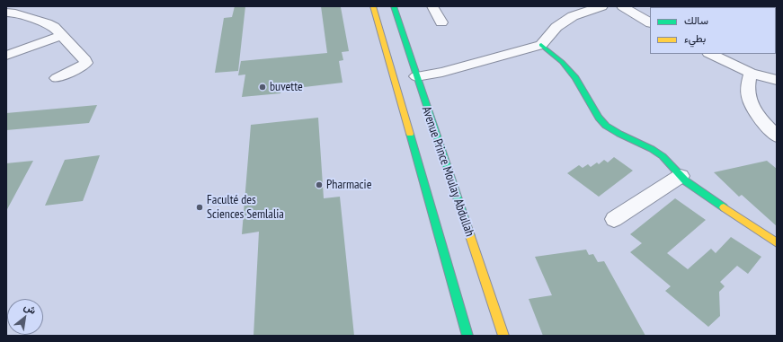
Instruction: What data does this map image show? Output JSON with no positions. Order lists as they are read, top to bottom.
{
  "streets": {
    "main road": ["Avenue Prince Moulay Abdullah"]
  },
  "places": ["buvette", "Pharmacie", "Faculté des Sciences Semlalia"],
  "legend": ["سالك", "بطيء"],
  "north": "top right"
}
